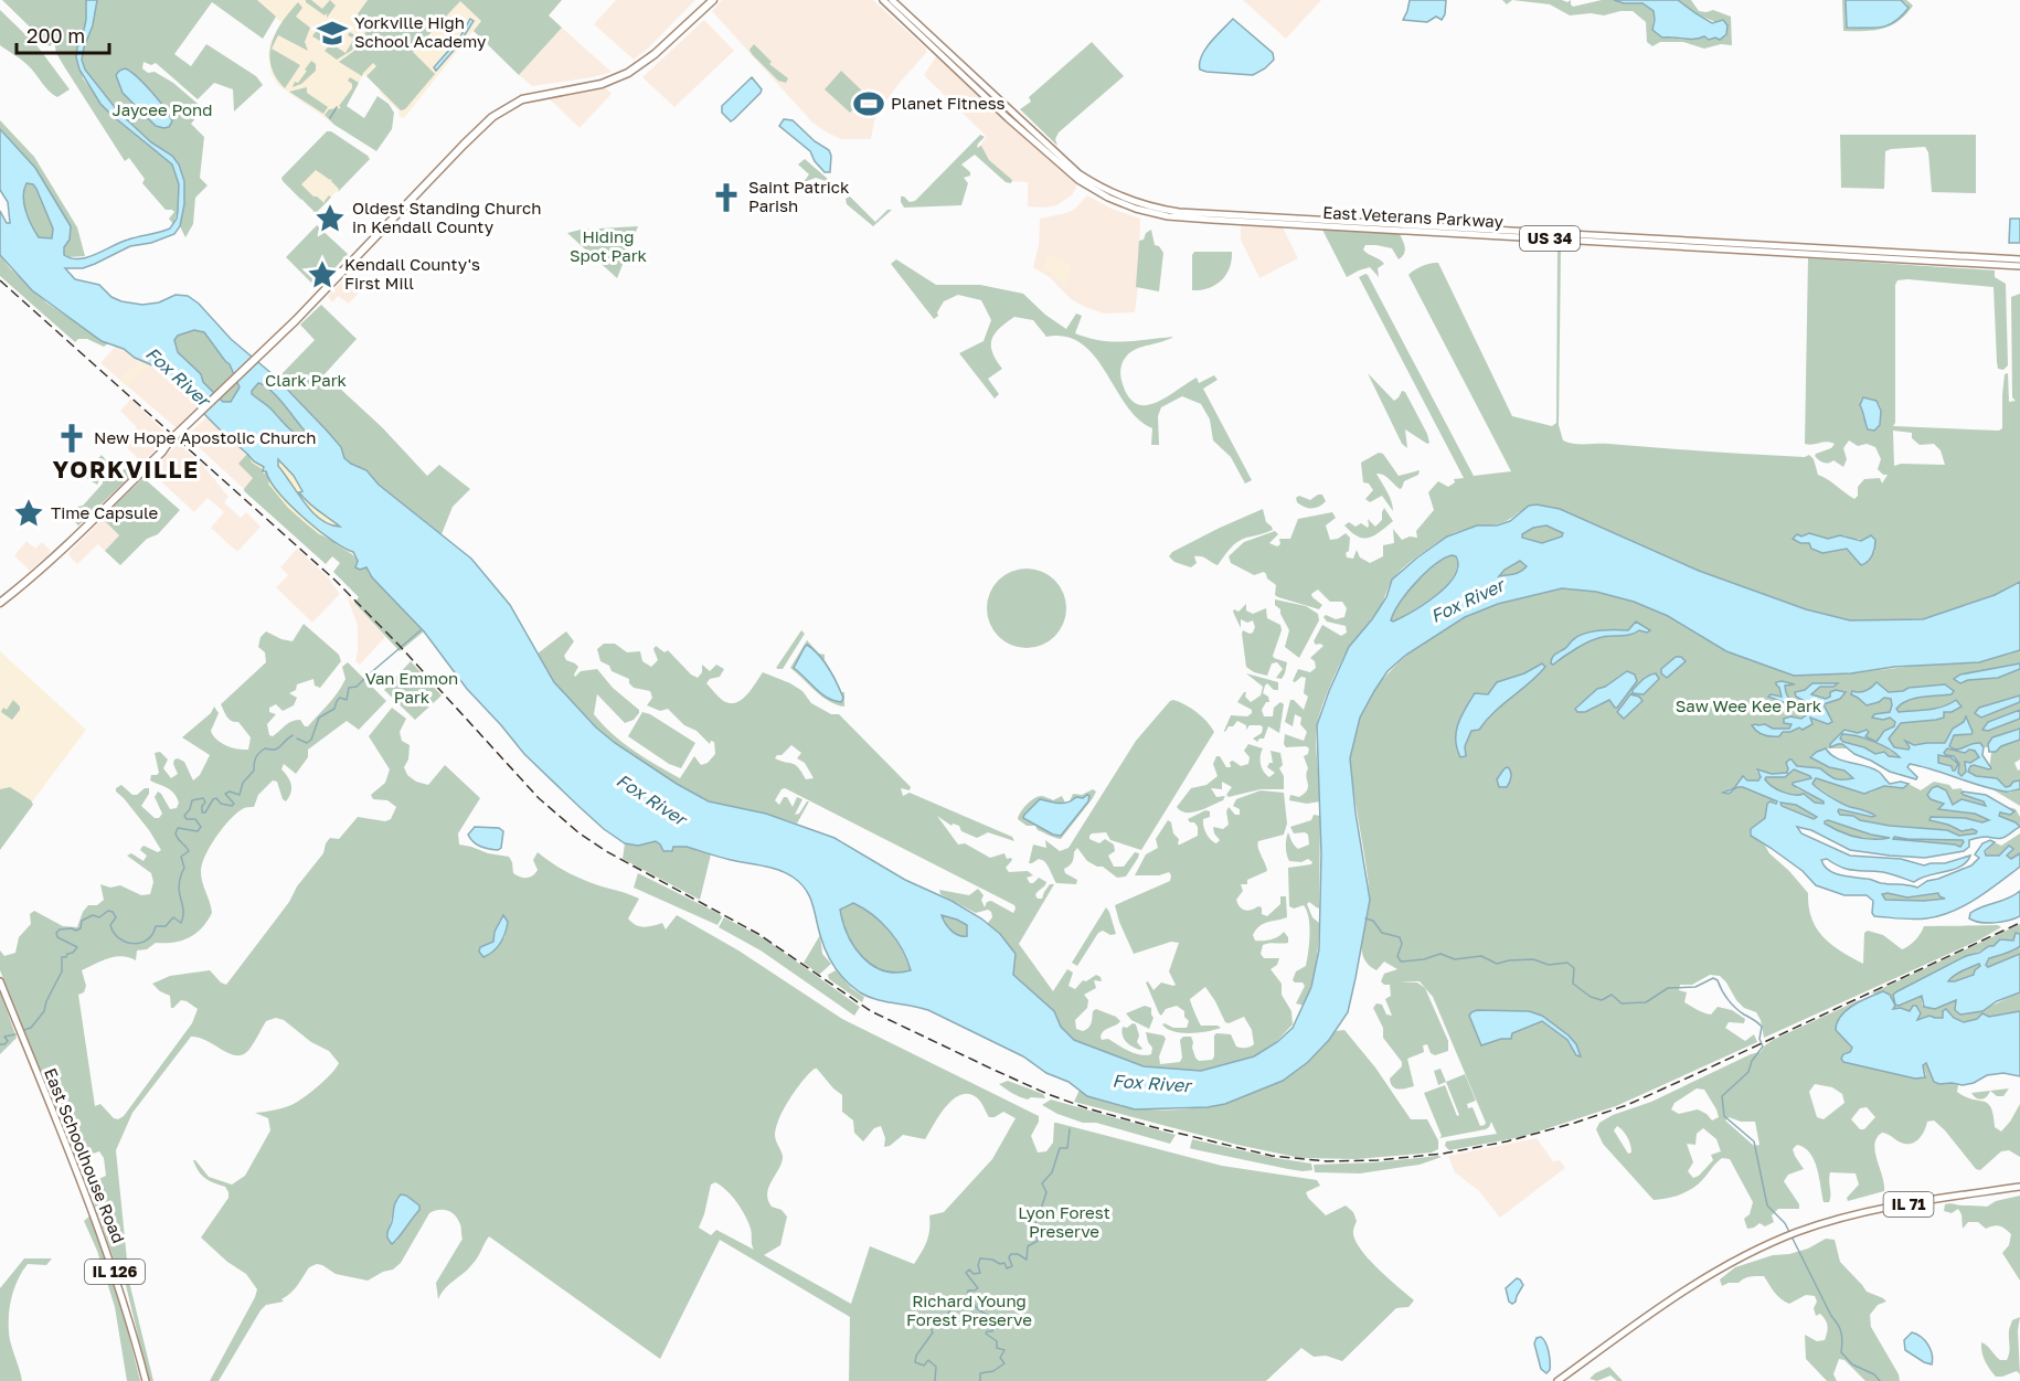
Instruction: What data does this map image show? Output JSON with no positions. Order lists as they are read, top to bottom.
{
  "streets": {
    "main road": [
      "East Veterans Parkway",
      "US 34",
      "East Schoolhouse Road",
      "IL 71",
      "IL 126"
    ]
  },
  "districts": ["YORKVILLE"],
  "water": ["Fox River"],
  "parks": [
    "Jaycee Pond",
    "Hiding Spot Park",
    "Clark Park",
    "Van Emmon Park",
    "Saw Wee Kee Park",
    "Lyon Forest Preserve",
    "Richard Young Forest Preserve"
  ],
  "places": {
    "school or university": ["Yorkville High School Academy"],
    "sports": ["Planet Fitness"],
    "church": ["Saint Patrick Parish", "New Hope Apostolic Church"],
    "place": ["Oldest Standing Church in Kendall County", "Kendall County's First Mill", "Time Capsule"]
  },
  "scale_bar": "200 m"
}
